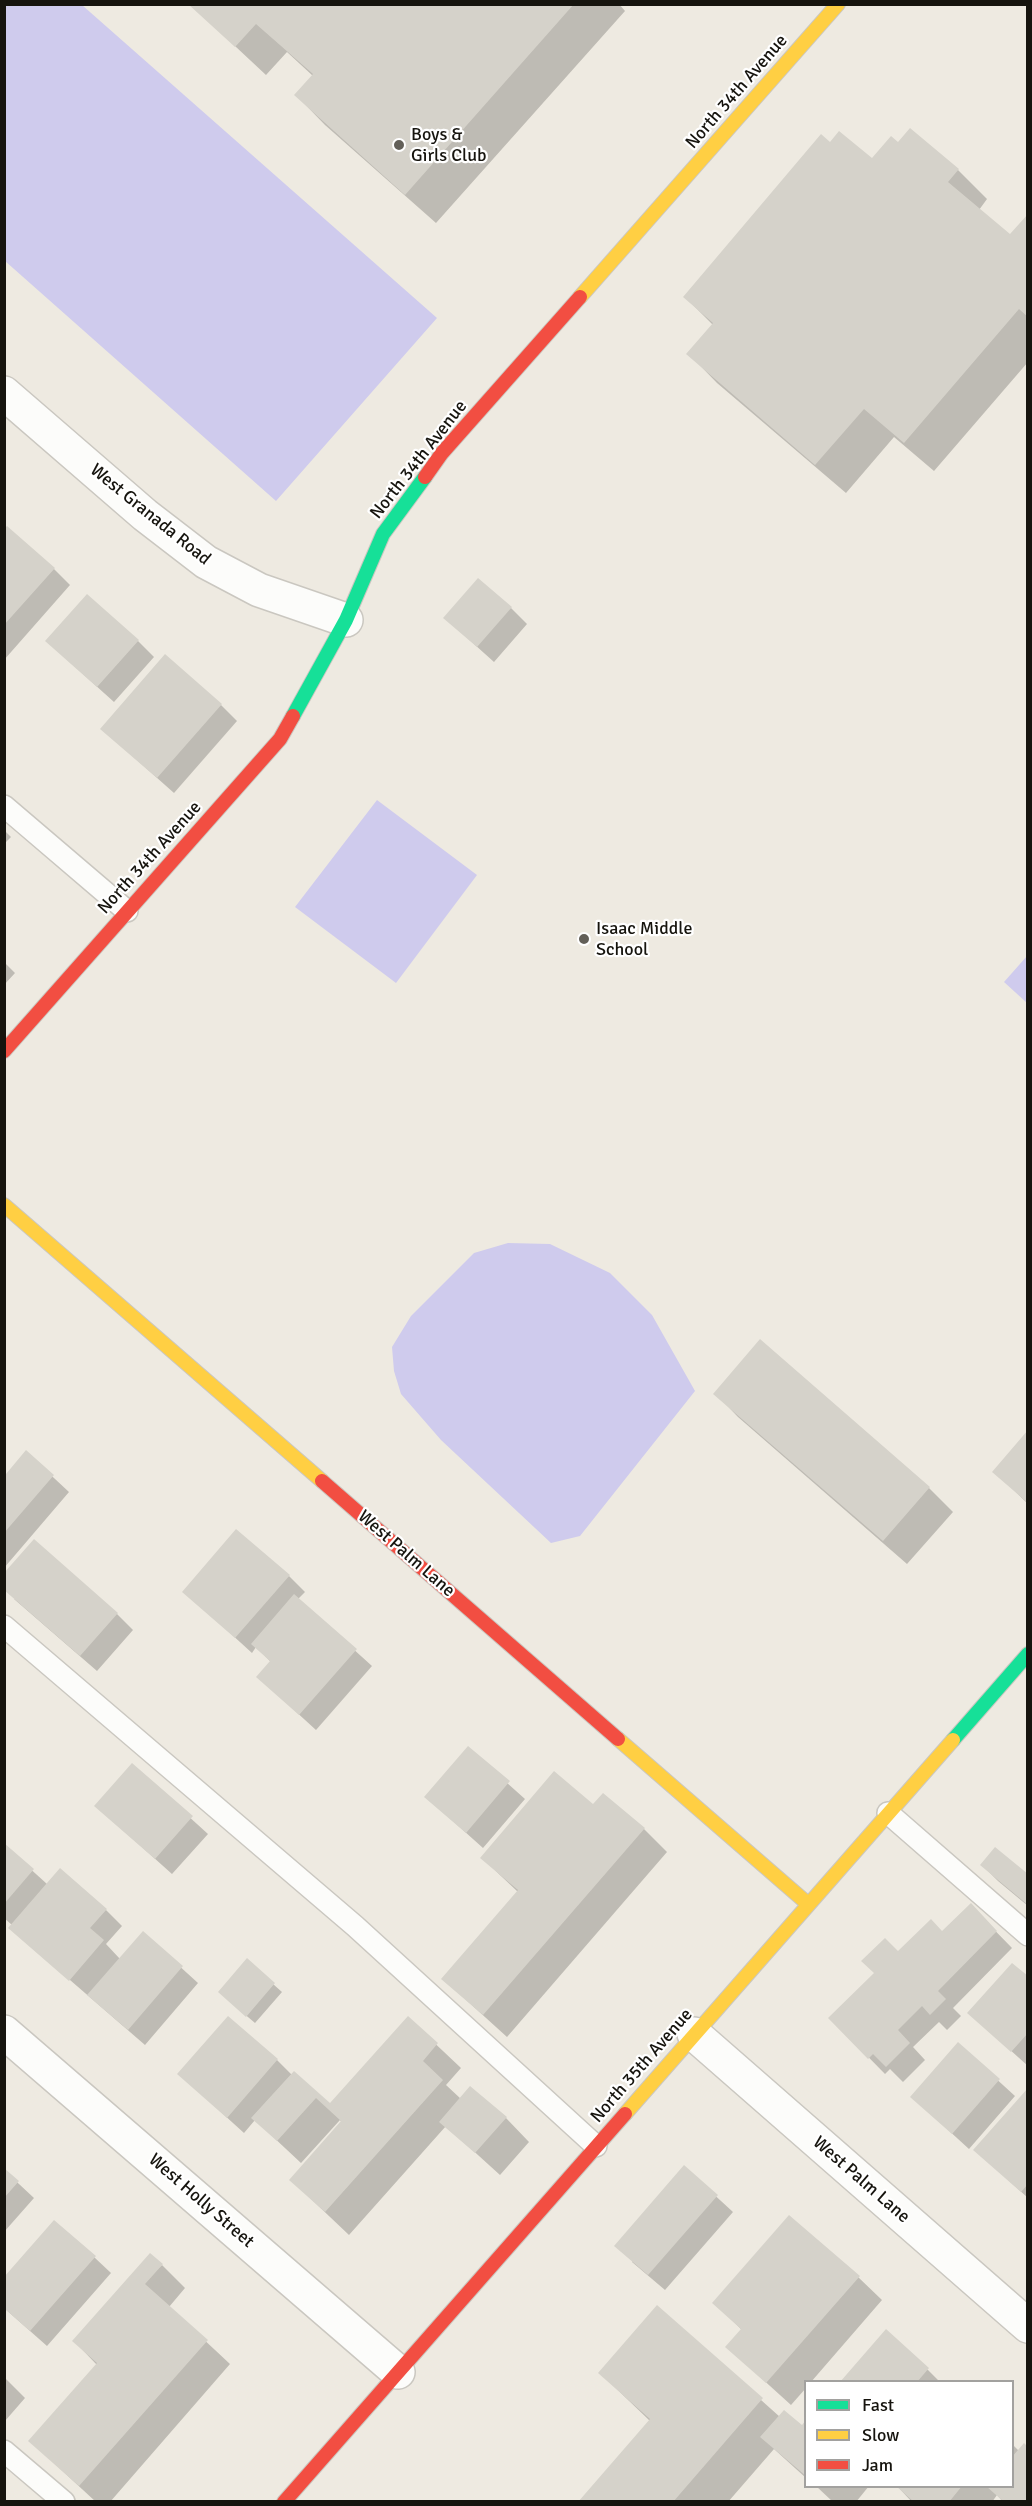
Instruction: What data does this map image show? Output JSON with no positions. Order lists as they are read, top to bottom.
{
  "streets": {
    "street": [
      "North 34th Avenue",
      "West Granada Road",
      "West Palm Lane",
      "North 35th Avenue",
      "West Holly Street"
    ]
  },
  "crossings": [
    ["North 34th Avenue", "West Granada Road"],
    ["West Palm Lane", "North 35th Avenue"],
    ["North 35th Avenue", "West Holly Street"]
  ],
  "places": ["Boys & Girls Club", "Isaac Middle School"],
  "legend": ["Fast", "Slow", "Jam"]
}
